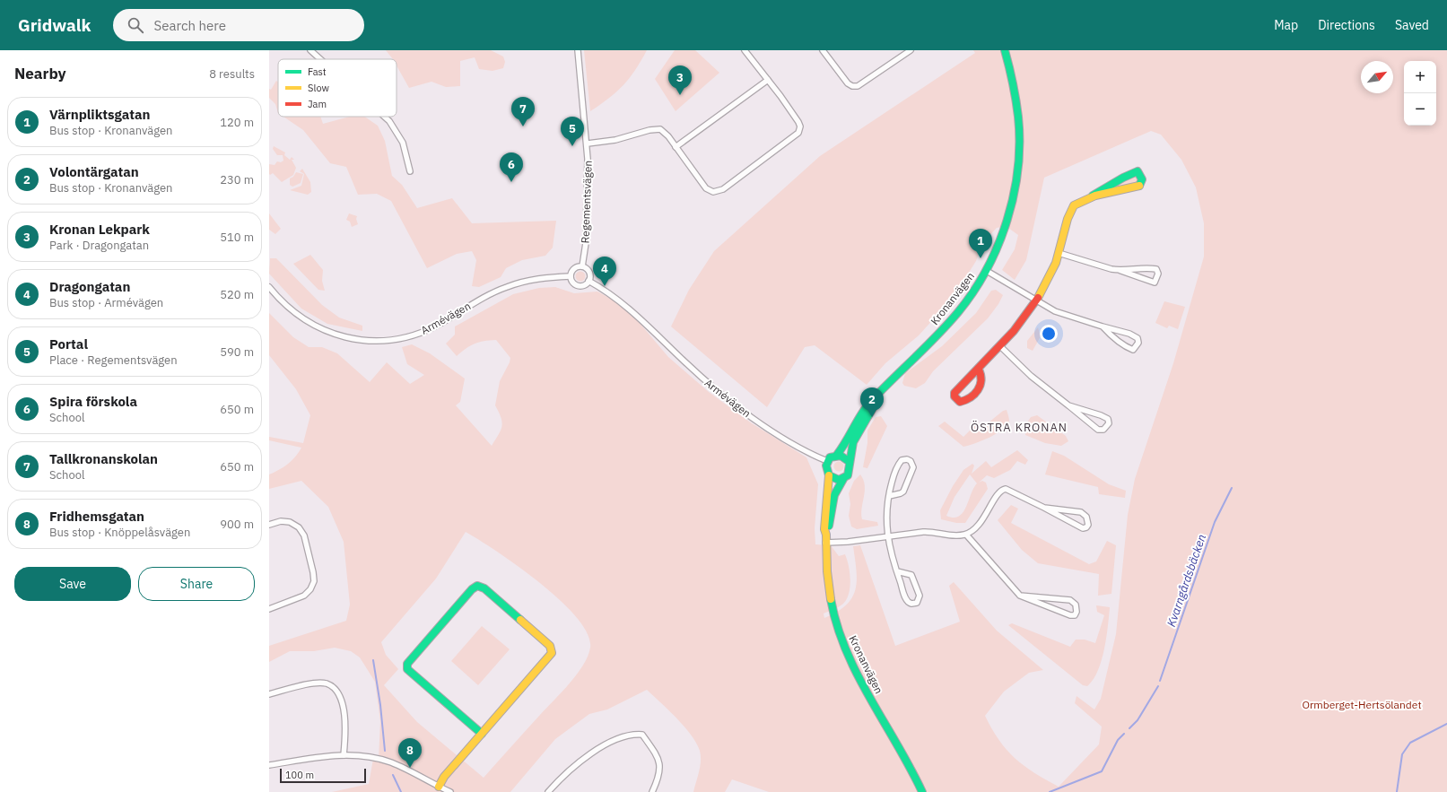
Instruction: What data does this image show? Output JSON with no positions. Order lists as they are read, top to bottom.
{
  "streets": {
    "street": ["Regementsvägen", "Kronanvägen", "Armévägen"]
  },
  "crossings": [
    ["Regementsvägen", "Armévägen"],
    ["Kronanvägen", "Armévägen"]
  ],
  "districts": ["ÖSTRA KRONAN"],
  "water": ["Kvarngårdsbäcken"],
  "parks": ["Ormberget-Hertsölandet"],
  "legend": ["Fast", "Slow", "Jam"],
  "scale_bar": "100 m",
  "north": "top right",
  "page": {
    "header": "Gridwalk",
    "search": "Search here",
    "nav": ["Map", "Directions", "Saved"],
    "heading": ["Nearby", "8 results"],
    "map_buttons": ["+", "−"],
    "pins": [
      "3",
      "7",
      "5",
      "6",
      "1",
      "4",
      "2",
      "8"
    ],
    "list": [
      {
        "mark": "1",
        "name": "Värnpliktsgatan",
        "note": "Bus stop · Kronanvägen",
        "value": "120 m"
      },
      {
        "mark": "2",
        "name": "Volontärgatan",
        "note": "Bus stop · Kronanvägen",
        "value": "230 m"
      },
      {
        "mark": "3",
        "name": "Kronan Lekpark",
        "note": "Park · Dragongatan",
        "value": "510 m"
      },
      {
        "mark": "4",
        "name": "Dragongatan",
        "note": "Bus stop · Armévägen",
        "value": "520 m"
      },
      {
        "mark": "5",
        "name": "Portal",
        "note": "Place · Regementsvägen",
        "value": "590 m"
      },
      {
        "mark": "6",
        "name": "Spira förskola",
        "note": "School",
        "value": "650 m"
      },
      {
        "mark": "7",
        "name": "Tallkronanskolan",
        "note": "School",
        "value": "650 m"
      },
      {
        "mark": "8",
        "name": "Fridhemsgatan",
        "note": "Bus stop · Knöppelåsvägen",
        "value": "900 m"
      }
    ],
    "buttons": ["Save", "Share"],
    "scale": "100 m"
  }
}
